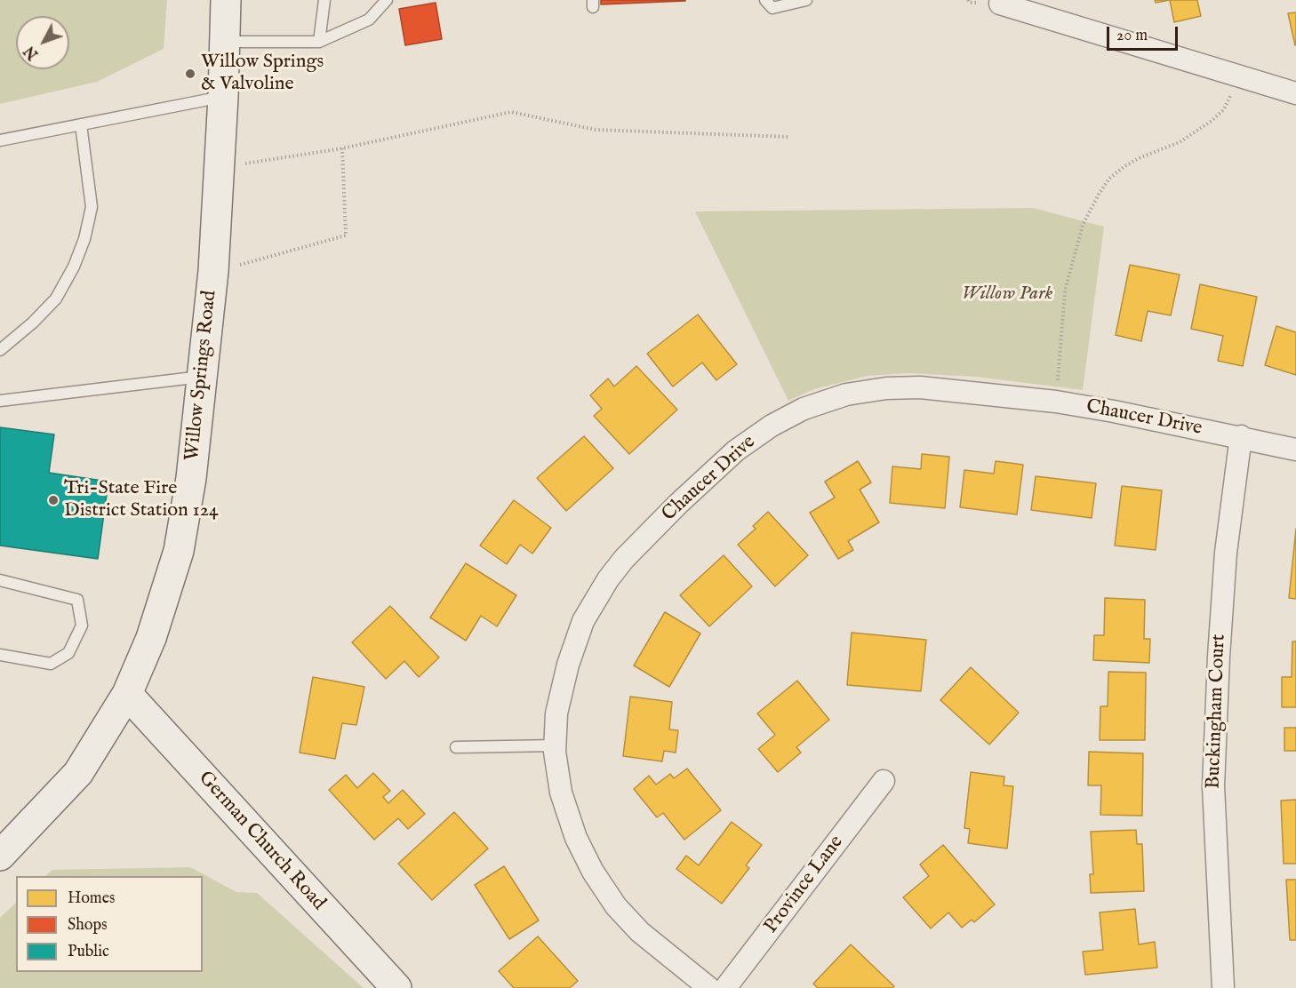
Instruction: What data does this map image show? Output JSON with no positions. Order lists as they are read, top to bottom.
{
  "streets": {
    "main road": ["Willow Springs Road", "German Church Road"],
    "street": ["Chaucer Drive", "Buckingham Court", "Province Lane"]
  },
  "crossings": [
    ["Willow Springs Road", "German Church Road"],
    ["Chaucer Drive", "Buckingham Court"]
  ],
  "parks": ["Willow Park"],
  "places": ["Willow Springs & Valvoline", "Tri-State Fire District Station 124"],
  "legend": ["Homes", "Shops", "Public"],
  "scale_bar": "20 m",
  "north": "bottom left"
}
